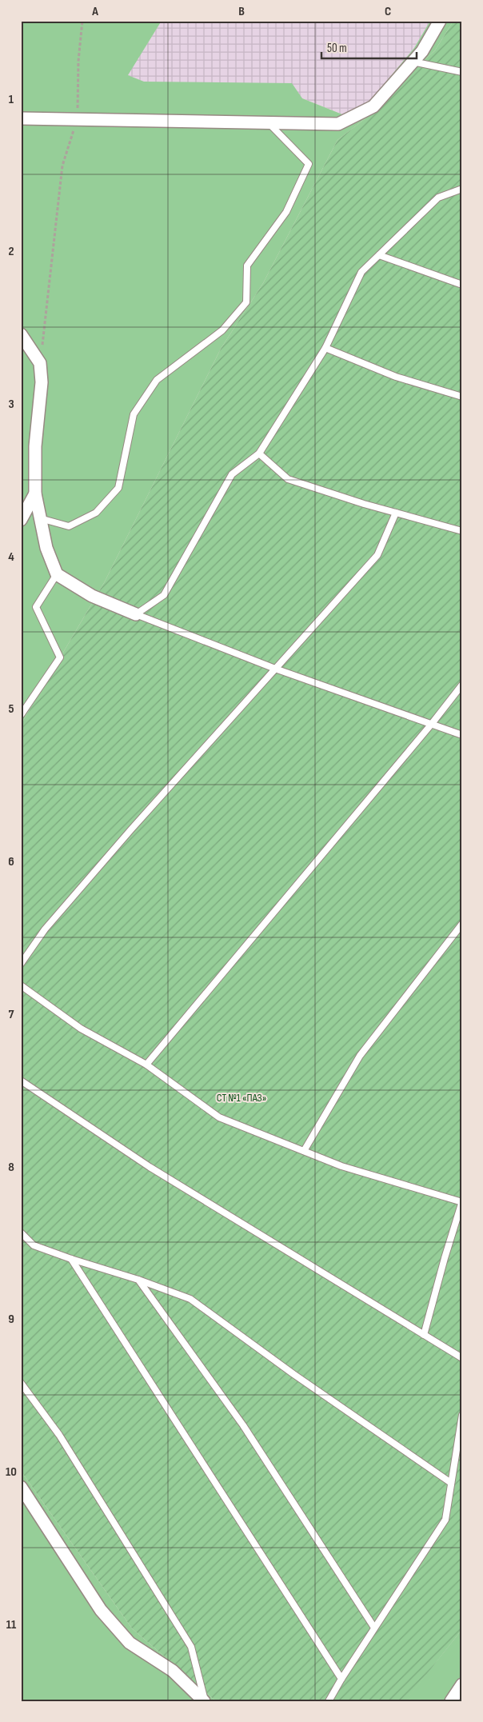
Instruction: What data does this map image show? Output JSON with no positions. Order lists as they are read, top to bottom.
{
  "parks": ["СТ №1 «ПАЗ»"],
  "scale_bar": "50 m",
  "grid": {
    "columns": ["A", "B", "C"],
    "rows": [
      "1",
      "2",
      "3",
      "4",
      "5",
      "6",
      "7",
      "8",
      "9",
      "10",
      "11"
    ]
  }
}
